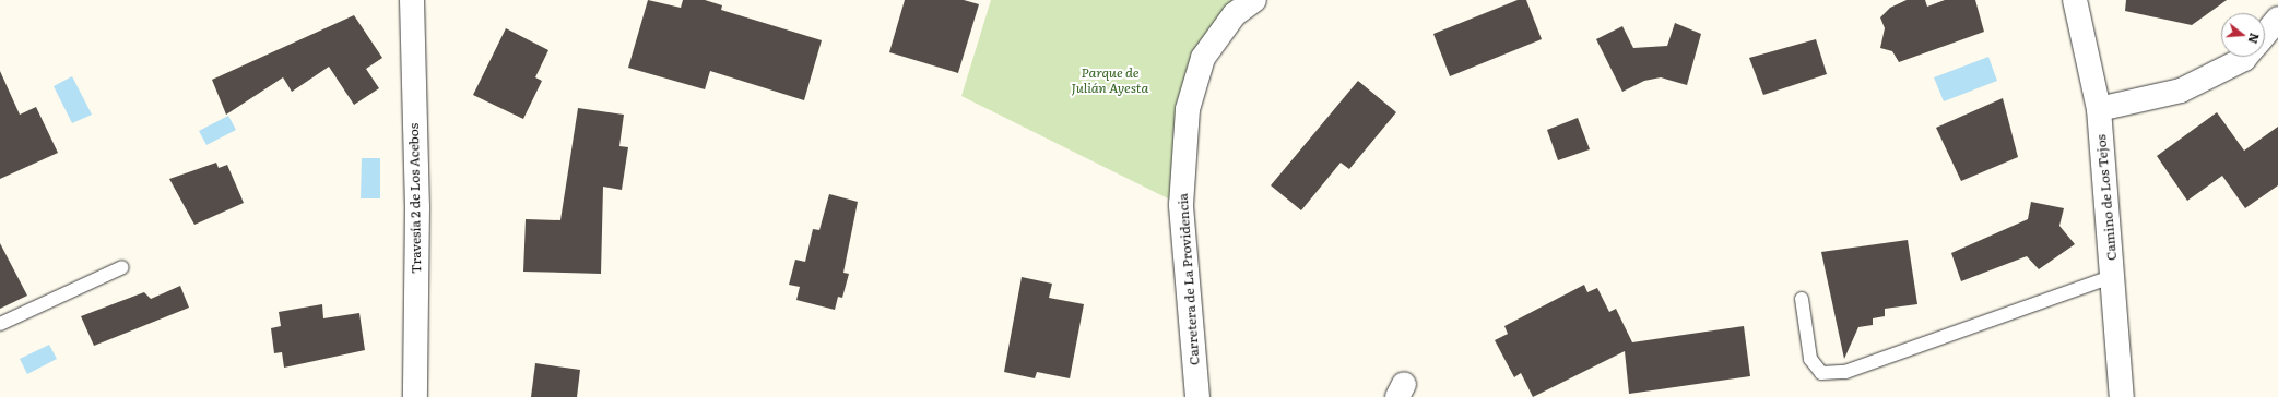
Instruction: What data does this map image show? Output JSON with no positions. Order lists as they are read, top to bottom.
{
  "streets": {
    "street": ["Camino de Los Tejos", "Travesía 2 de Los Acebos", "Carretera de La Providencia"]
  },
  "parks": ["Parque de Julián Ayesta"],
  "north": "right"
}
